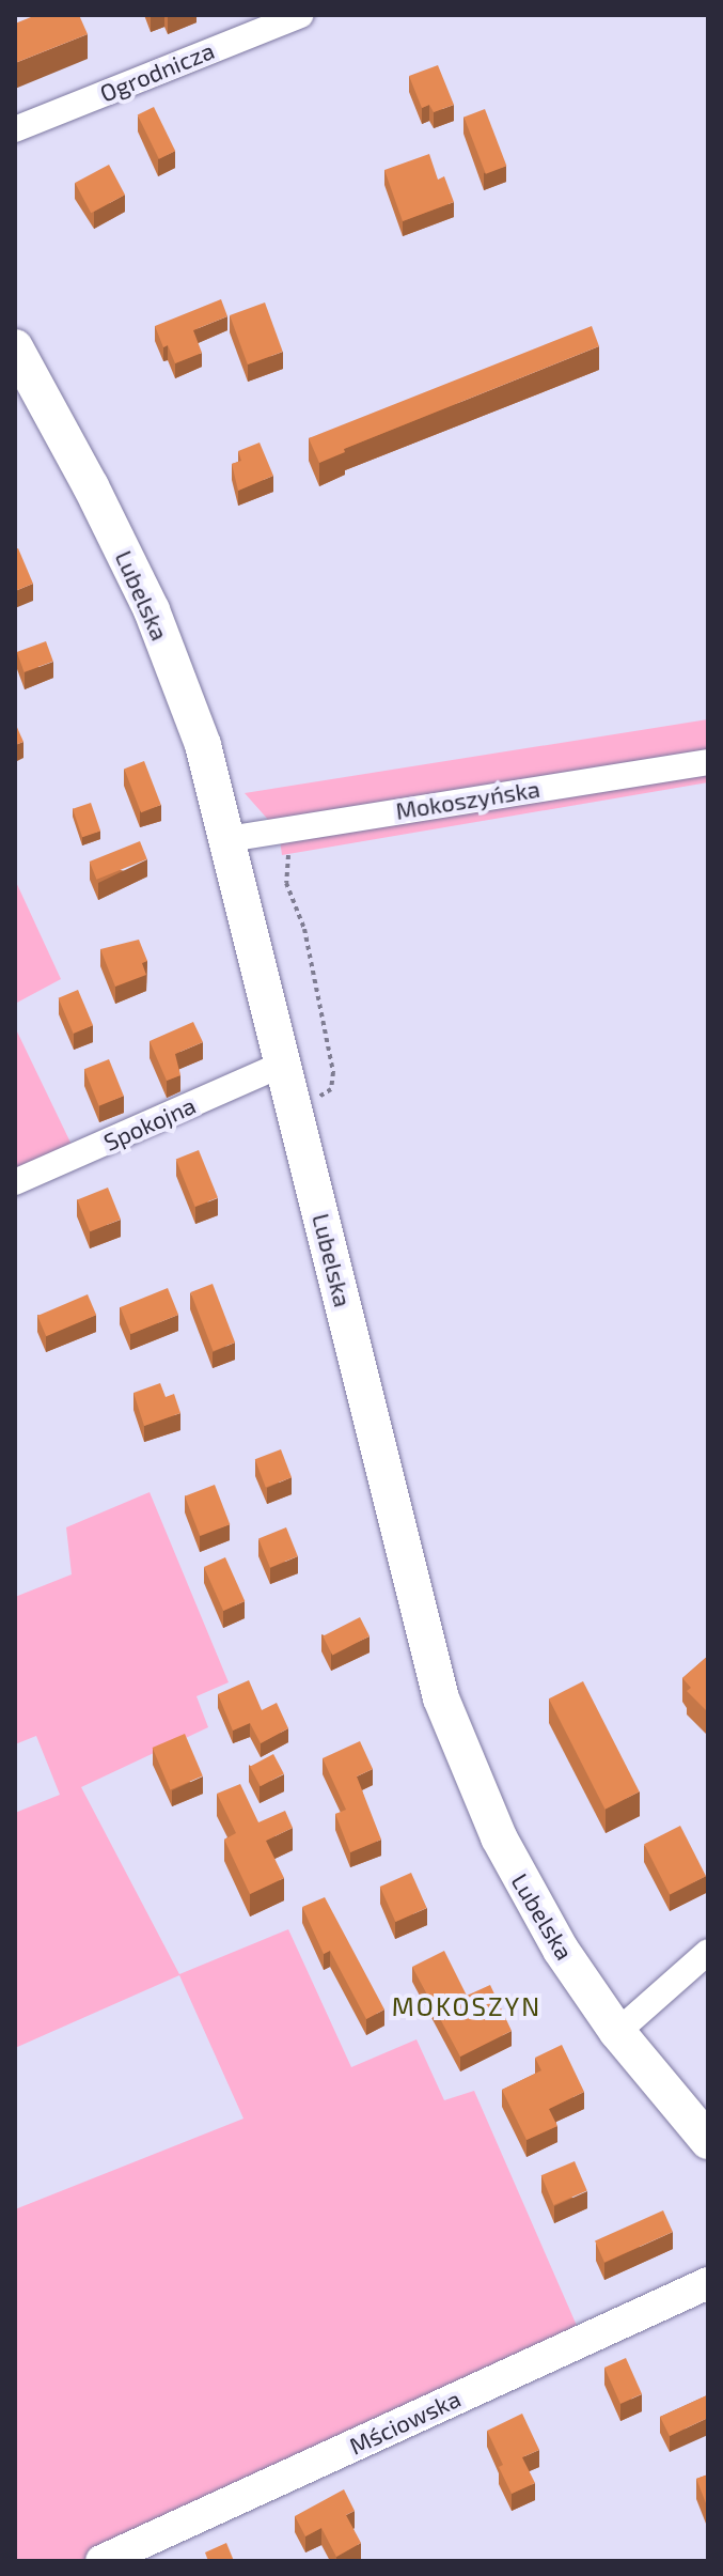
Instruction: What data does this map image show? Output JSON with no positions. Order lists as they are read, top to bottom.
{
  "streets": {
    "main road": ["Lubelska"],
    "street": [
      "Ogrodnicza",
      "Mokoszyńska",
      "Spokojna",
      "Mściowska"
    ]
  },
  "crossings": [
    ["Lubelska", "Mokoszyńska"],
    ["Lubelska", "Spokojna"]
  ],
  "districts": ["MOKOSZYN"]
}
